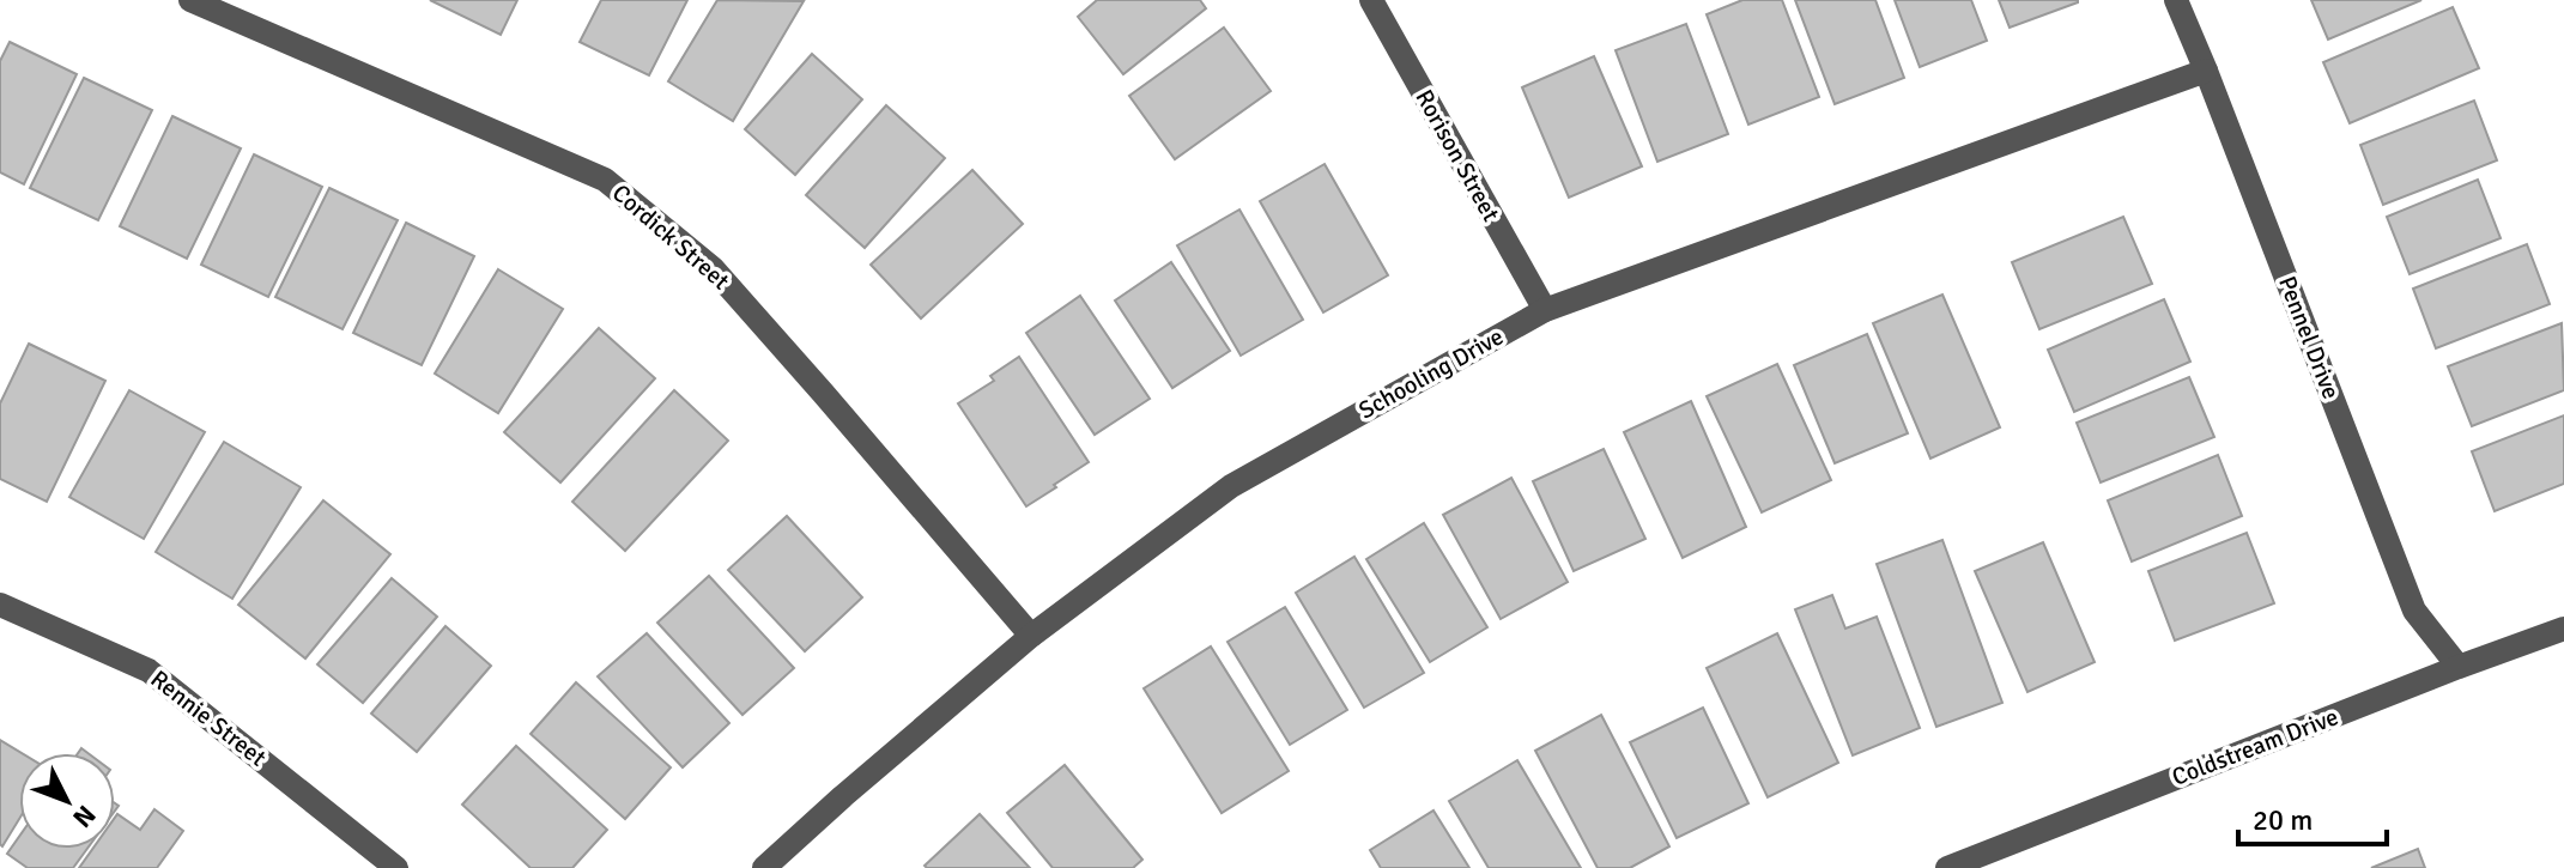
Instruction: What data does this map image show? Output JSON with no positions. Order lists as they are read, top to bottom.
{
  "streets": {
    "street": [
      "Rorison Street",
      "Cordick Street",
      "Pennel Drive",
      "Schooling Drive",
      "Rennie Street",
      "Coldstream Drive"
    ]
  },
  "crossings": [
    ["Rorison Street", "Schooling Drive"],
    ["Cordick Street", "Schooling Drive"],
    ["Pennel Drive", "Schooling Drive"],
    ["Pennel Drive", "Coldstream Drive"]
  ],
  "scale_bar": "20 m",
  "north": "bottom right"
}
